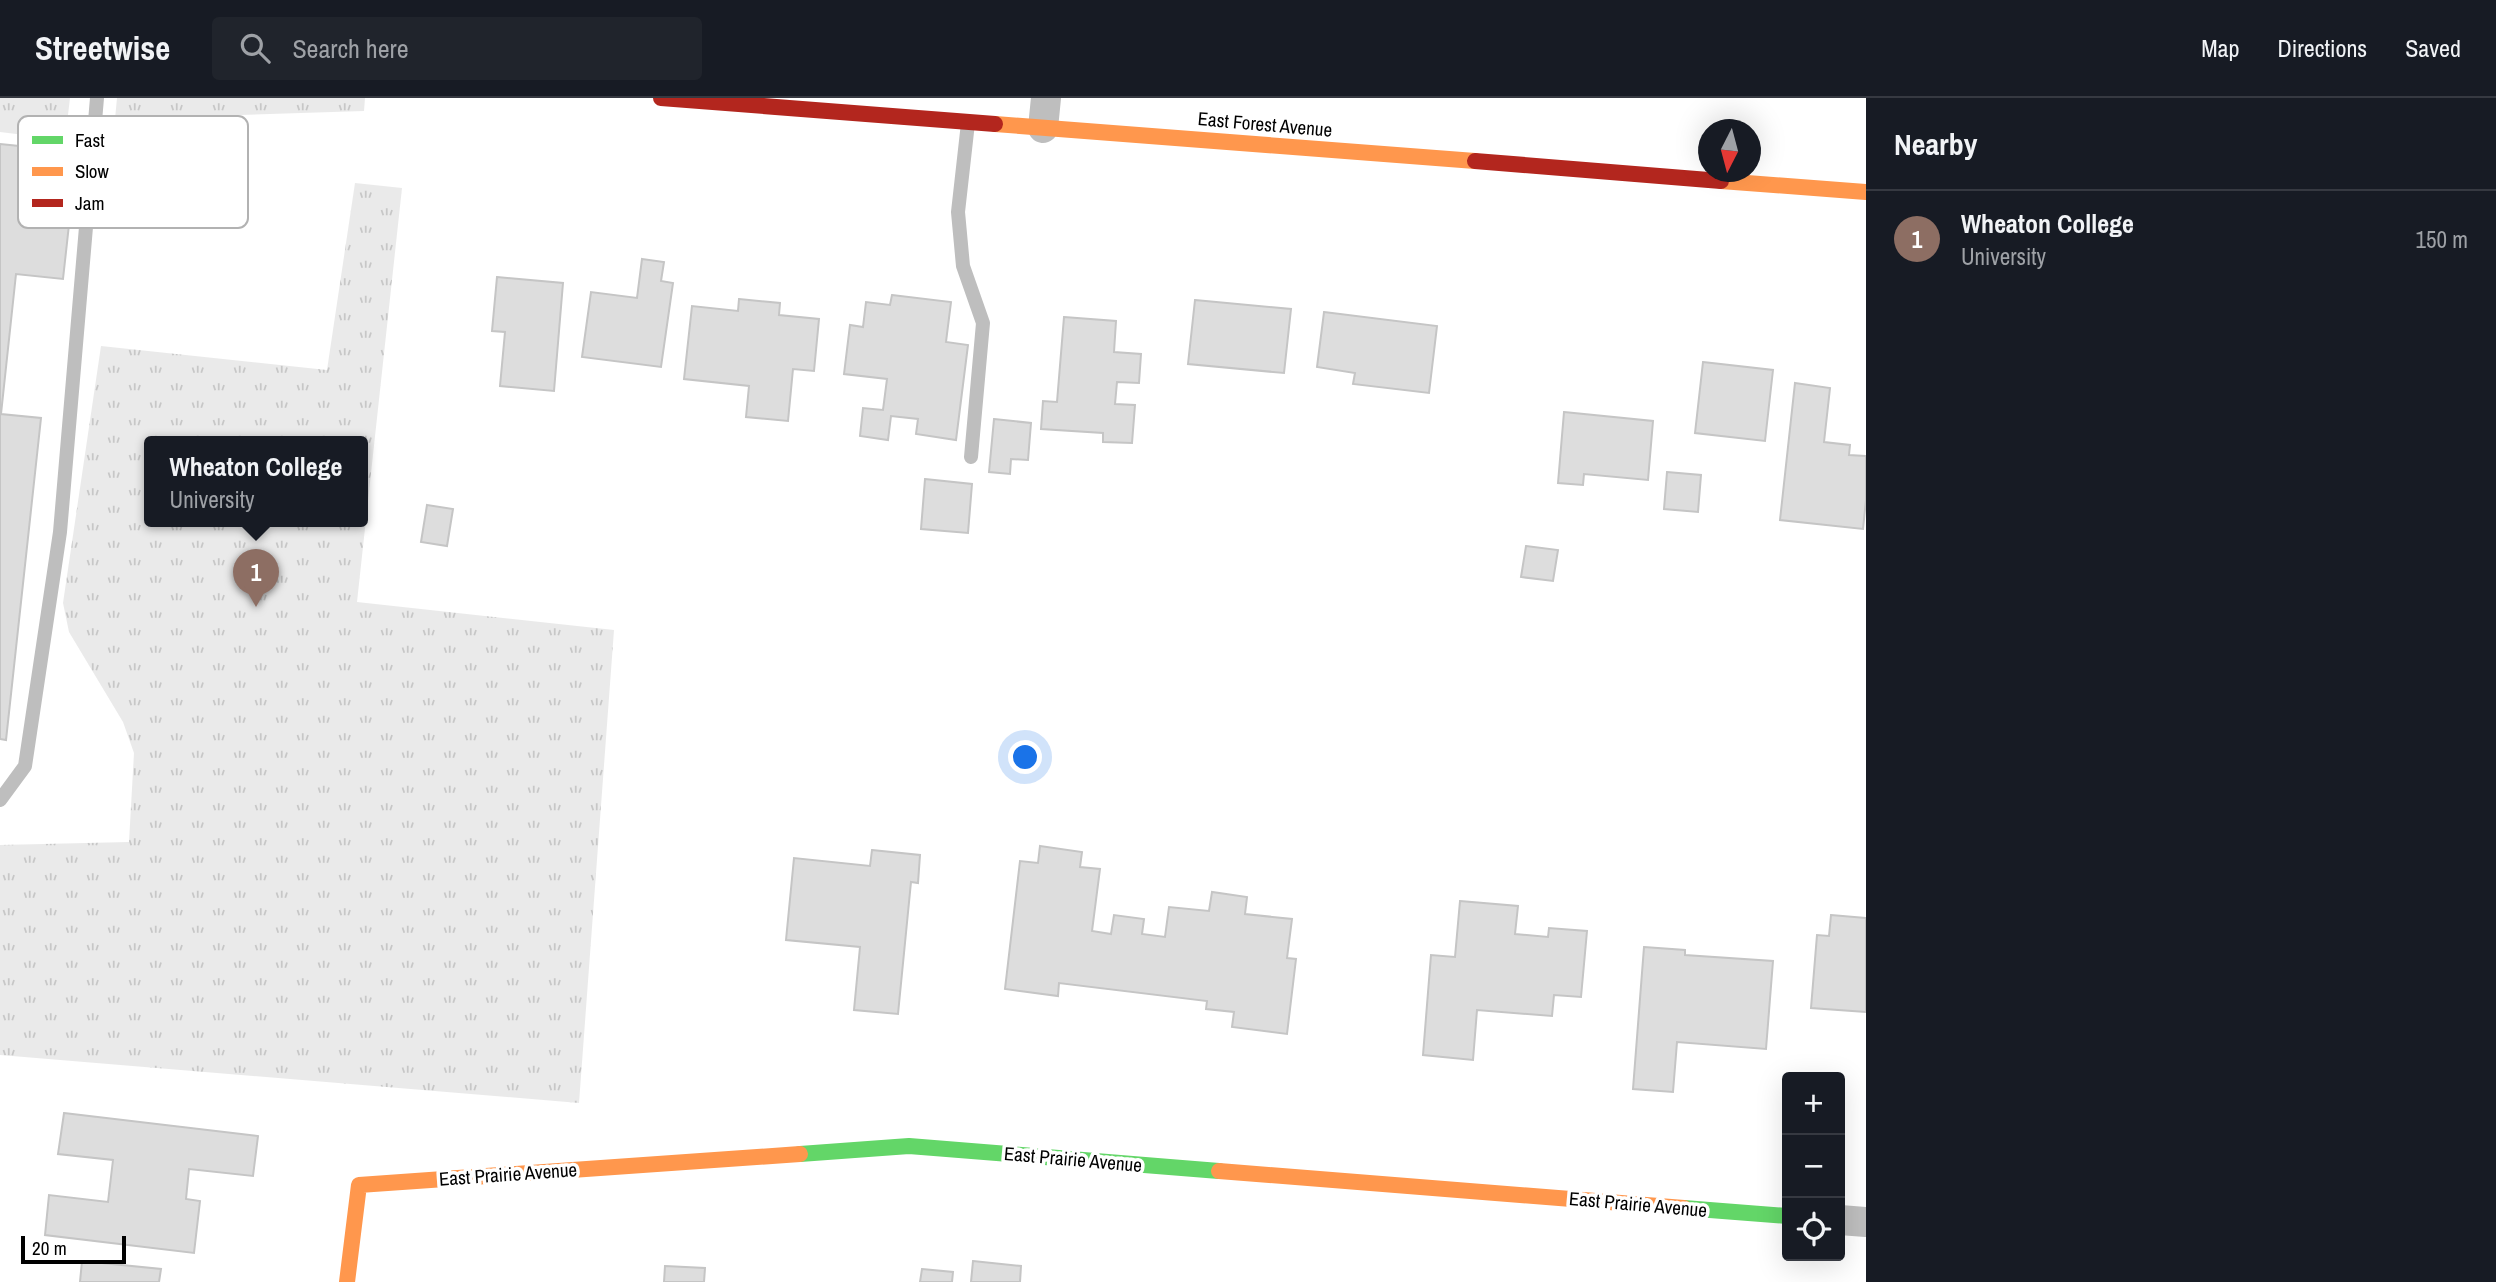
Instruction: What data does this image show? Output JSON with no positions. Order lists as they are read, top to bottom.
{
  "streets": {
    "street": ["East Forest Avenue", "East Prairie Avenue"]
  },
  "legend": ["Fast", "Slow", "Jam"],
  "scale_bar": "20 m",
  "north": "bottom",
  "page": {
    "header": "Streetwise",
    "search": "Search here",
    "nav": ["Map", "Directions", "Saved"],
    "heading": "Nearby",
    "list": [
      {
        "mark": "1",
        "name": "Wheaton College",
        "note": "University",
        "value": "150 m"
      }
    ],
    "popup": ["Wheaton College", "University"],
    "pins": "1",
    "map_buttons": ["+", "−"],
    "scale": "20 m"
  }
}
